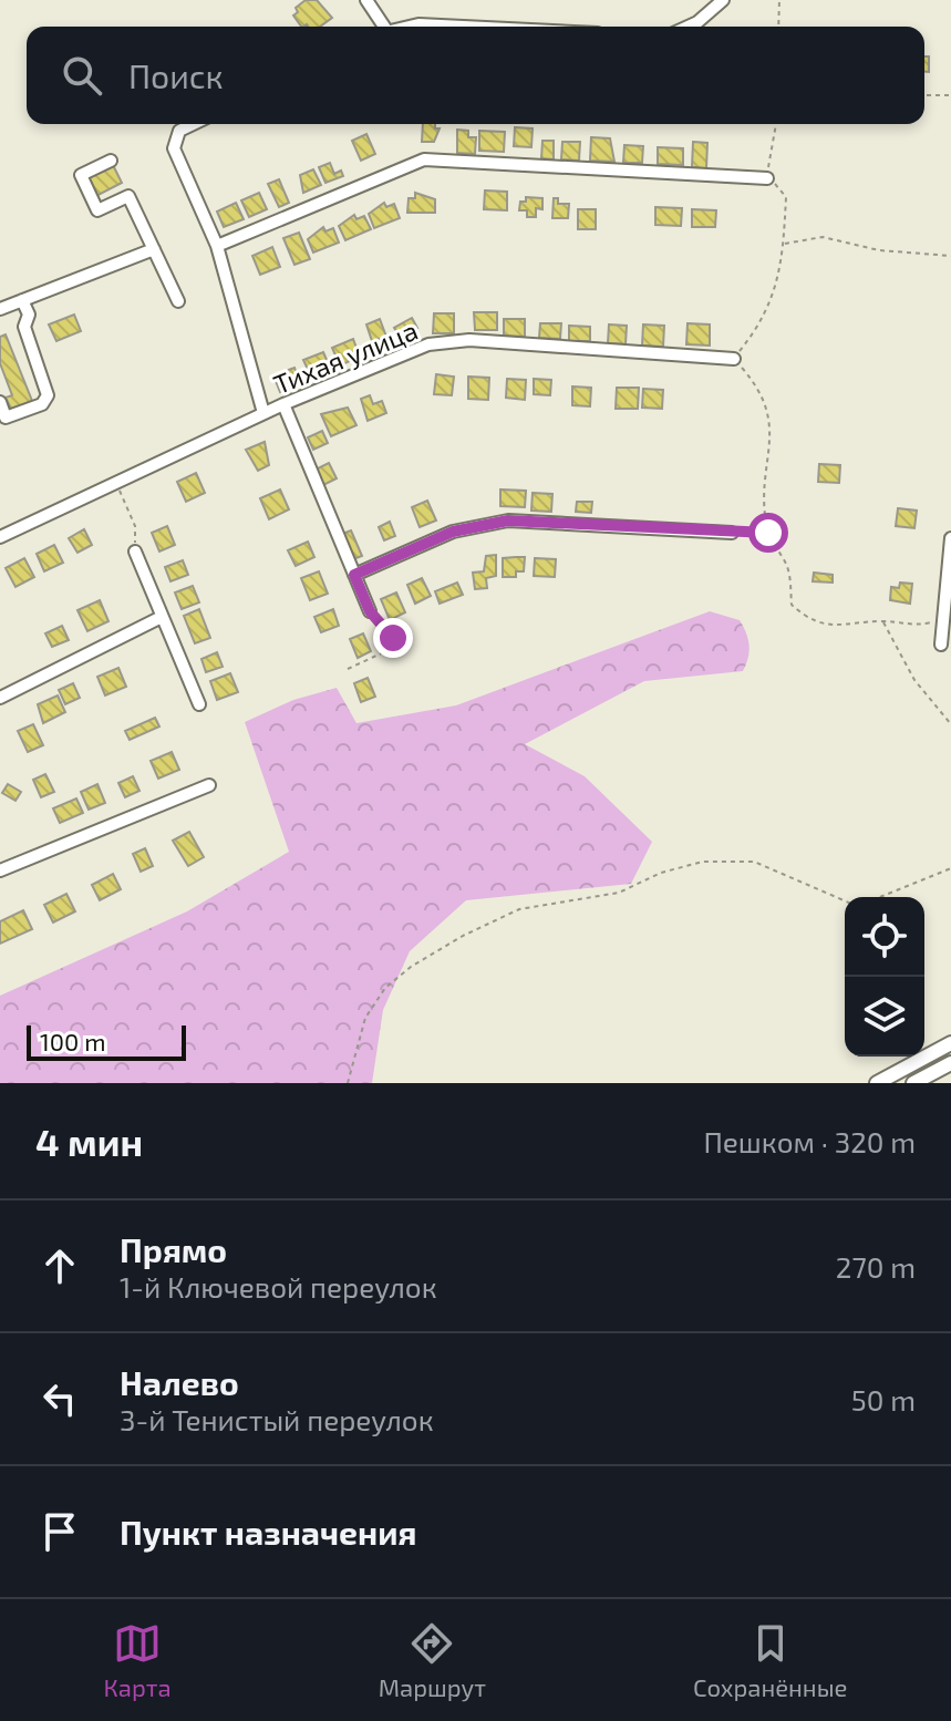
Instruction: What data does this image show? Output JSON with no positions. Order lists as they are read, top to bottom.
{
  "streets": {
    "street": ["Тихая улица"]
  },
  "scale_bar": "100 m",
  "page": {
    "search": "Поиск",
    "scale": "100 m",
    "heading": ["4 мин", "Пешком · 320 m"],
    "list": [
      ["Прямо", "1-й Ключевой переулок", "270 m"],
      ["Налево", "3-й Тенистый переулок", "50 m"],
      "Пункт назначения"
    ],
    "nav": ["Карта", "Маршрут", "Сохранённые"]
  }
}
